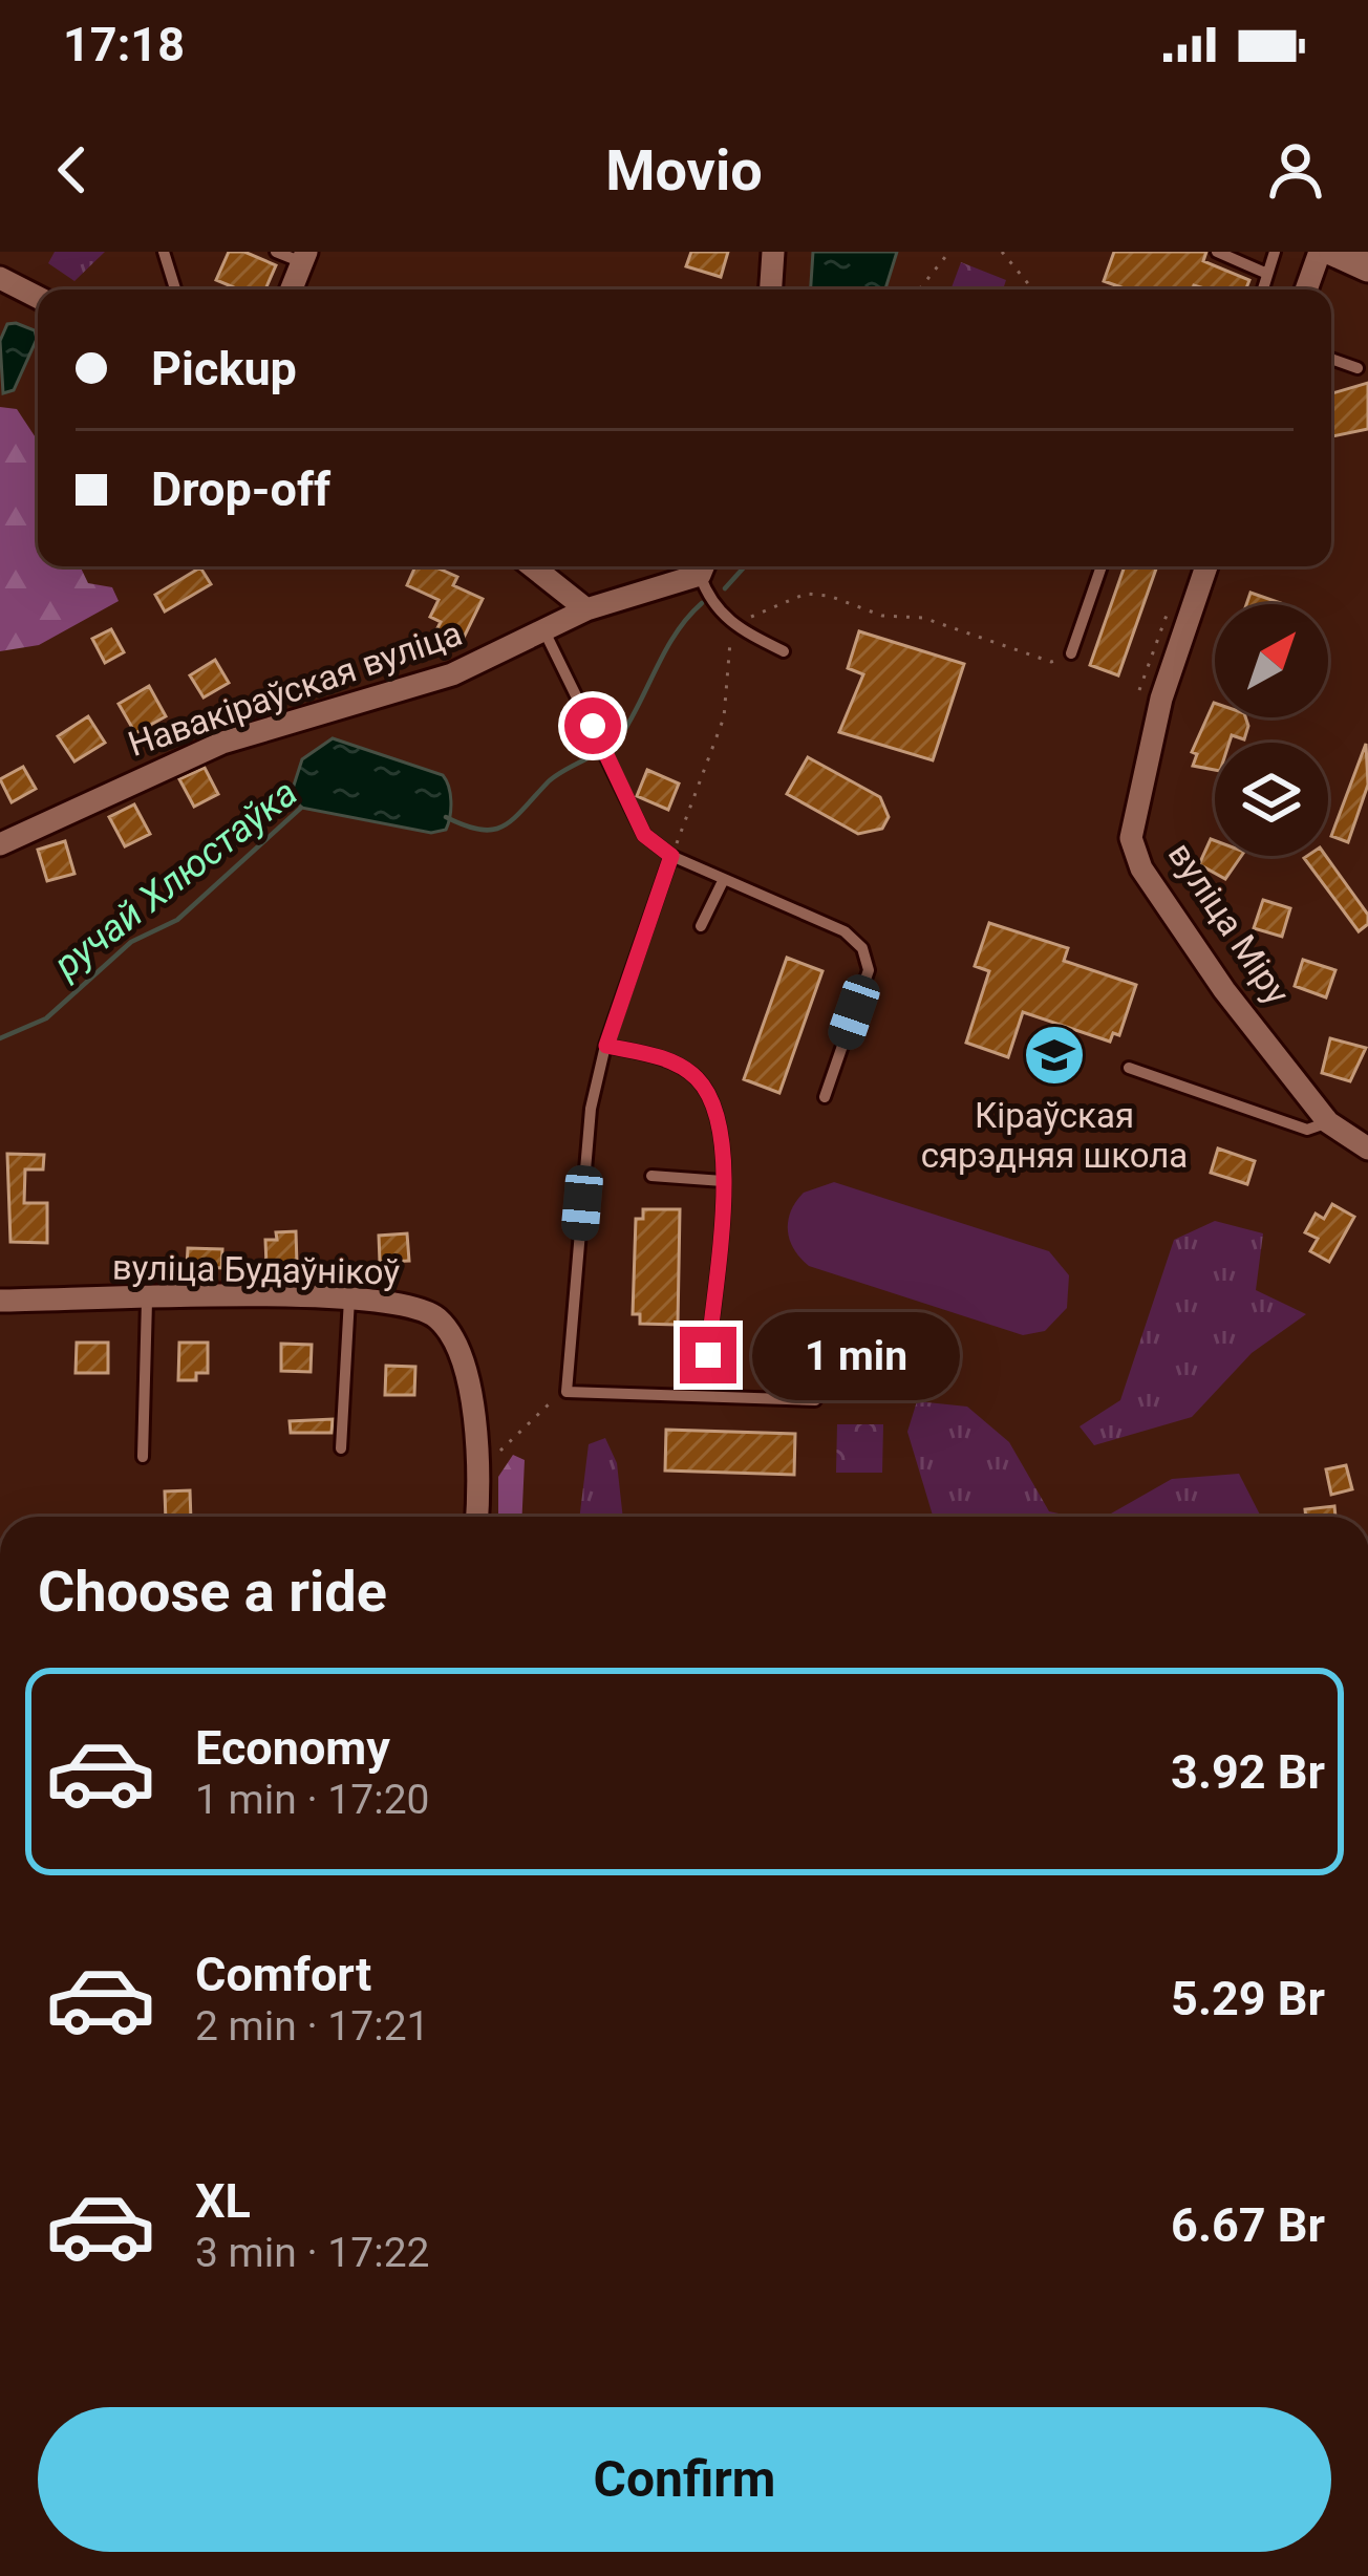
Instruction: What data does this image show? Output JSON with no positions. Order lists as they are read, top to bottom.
{
  "streets": {
    "street": ["Навакіраўская вуліца", "вуліца Міру", "вуліца Будаўнікоў"]
  },
  "water": ["ручай Хлюстаўка"],
  "places": {
    "school or university": ["Кіраўская сярэдняя школа"]
  },
  "north": "top right",
  "page": {
    "status": "17:18",
    "header": "Movio",
    "banner": ["Pickup", "Drop-off"],
    "bubble": "1 min",
    "heading": "Choose a ride",
    "list": [
      {
        "name": "Economy",
        "note": "1 min · 17:20",
        "value": "3.92 Br"
      },
      {
        "name": "Comfort",
        "note": "2 min · 17:21",
        "value": "5.29 Br"
      },
      {
        "name": "XL",
        "note": "3 min · 17:22",
        "value": "6.67 Br"
      }
    ],
    "buttons": "Confirm"
  }
}
